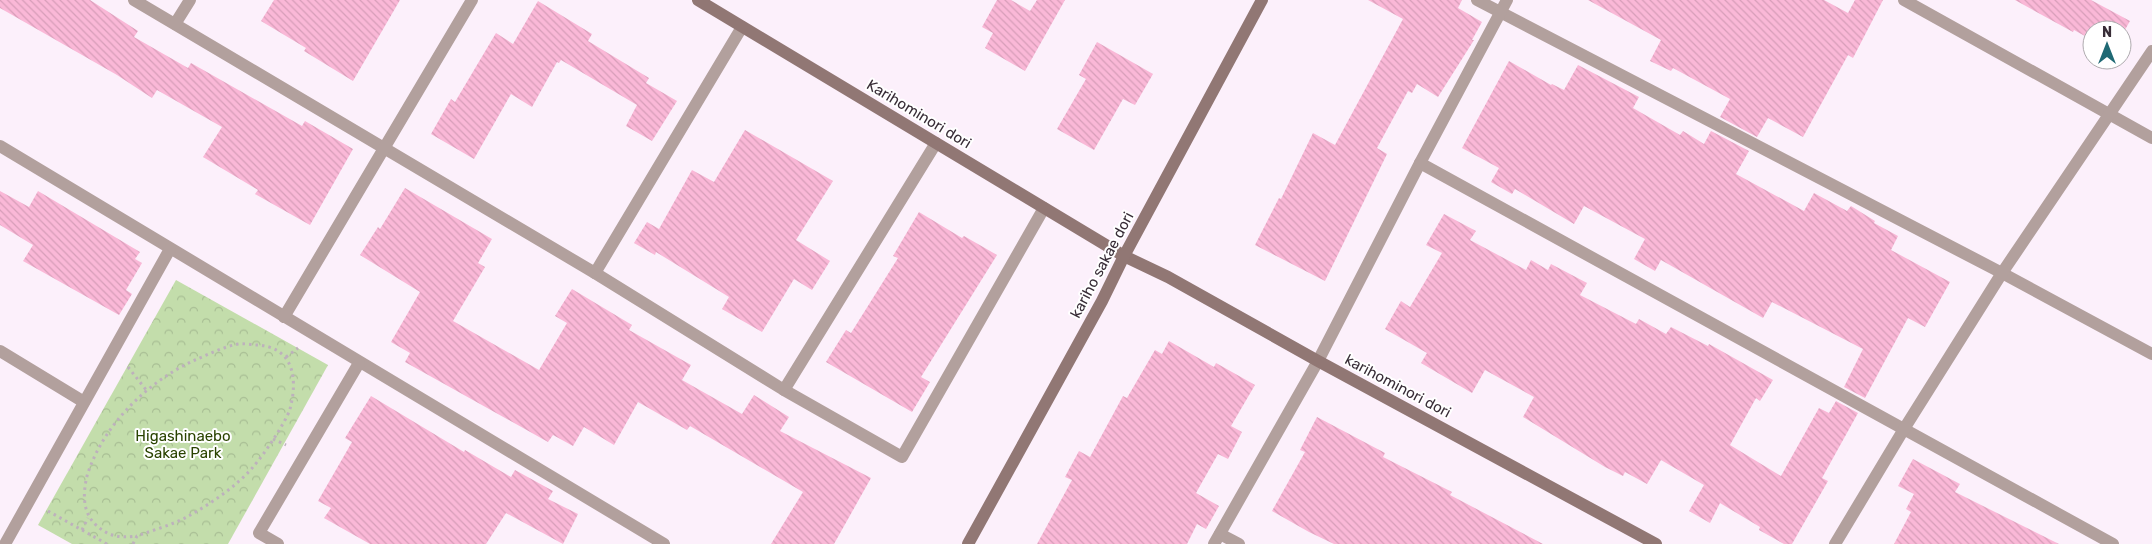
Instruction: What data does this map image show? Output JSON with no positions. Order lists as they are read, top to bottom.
{
  "streets": {
    "street": ["Karihominori dori", "kariho sakae dori", "karihominori dori"]
  },
  "crossings": [
    ["Karihominori dori", "kariho sakae dori"],
    ["Karihominori dori", "karihominori dori"],
    ["kariho sakae dori", "karihominori dori"]
  ],
  "parks": ["Higashinaebo Sakae Park"],
  "north": "top"
}
